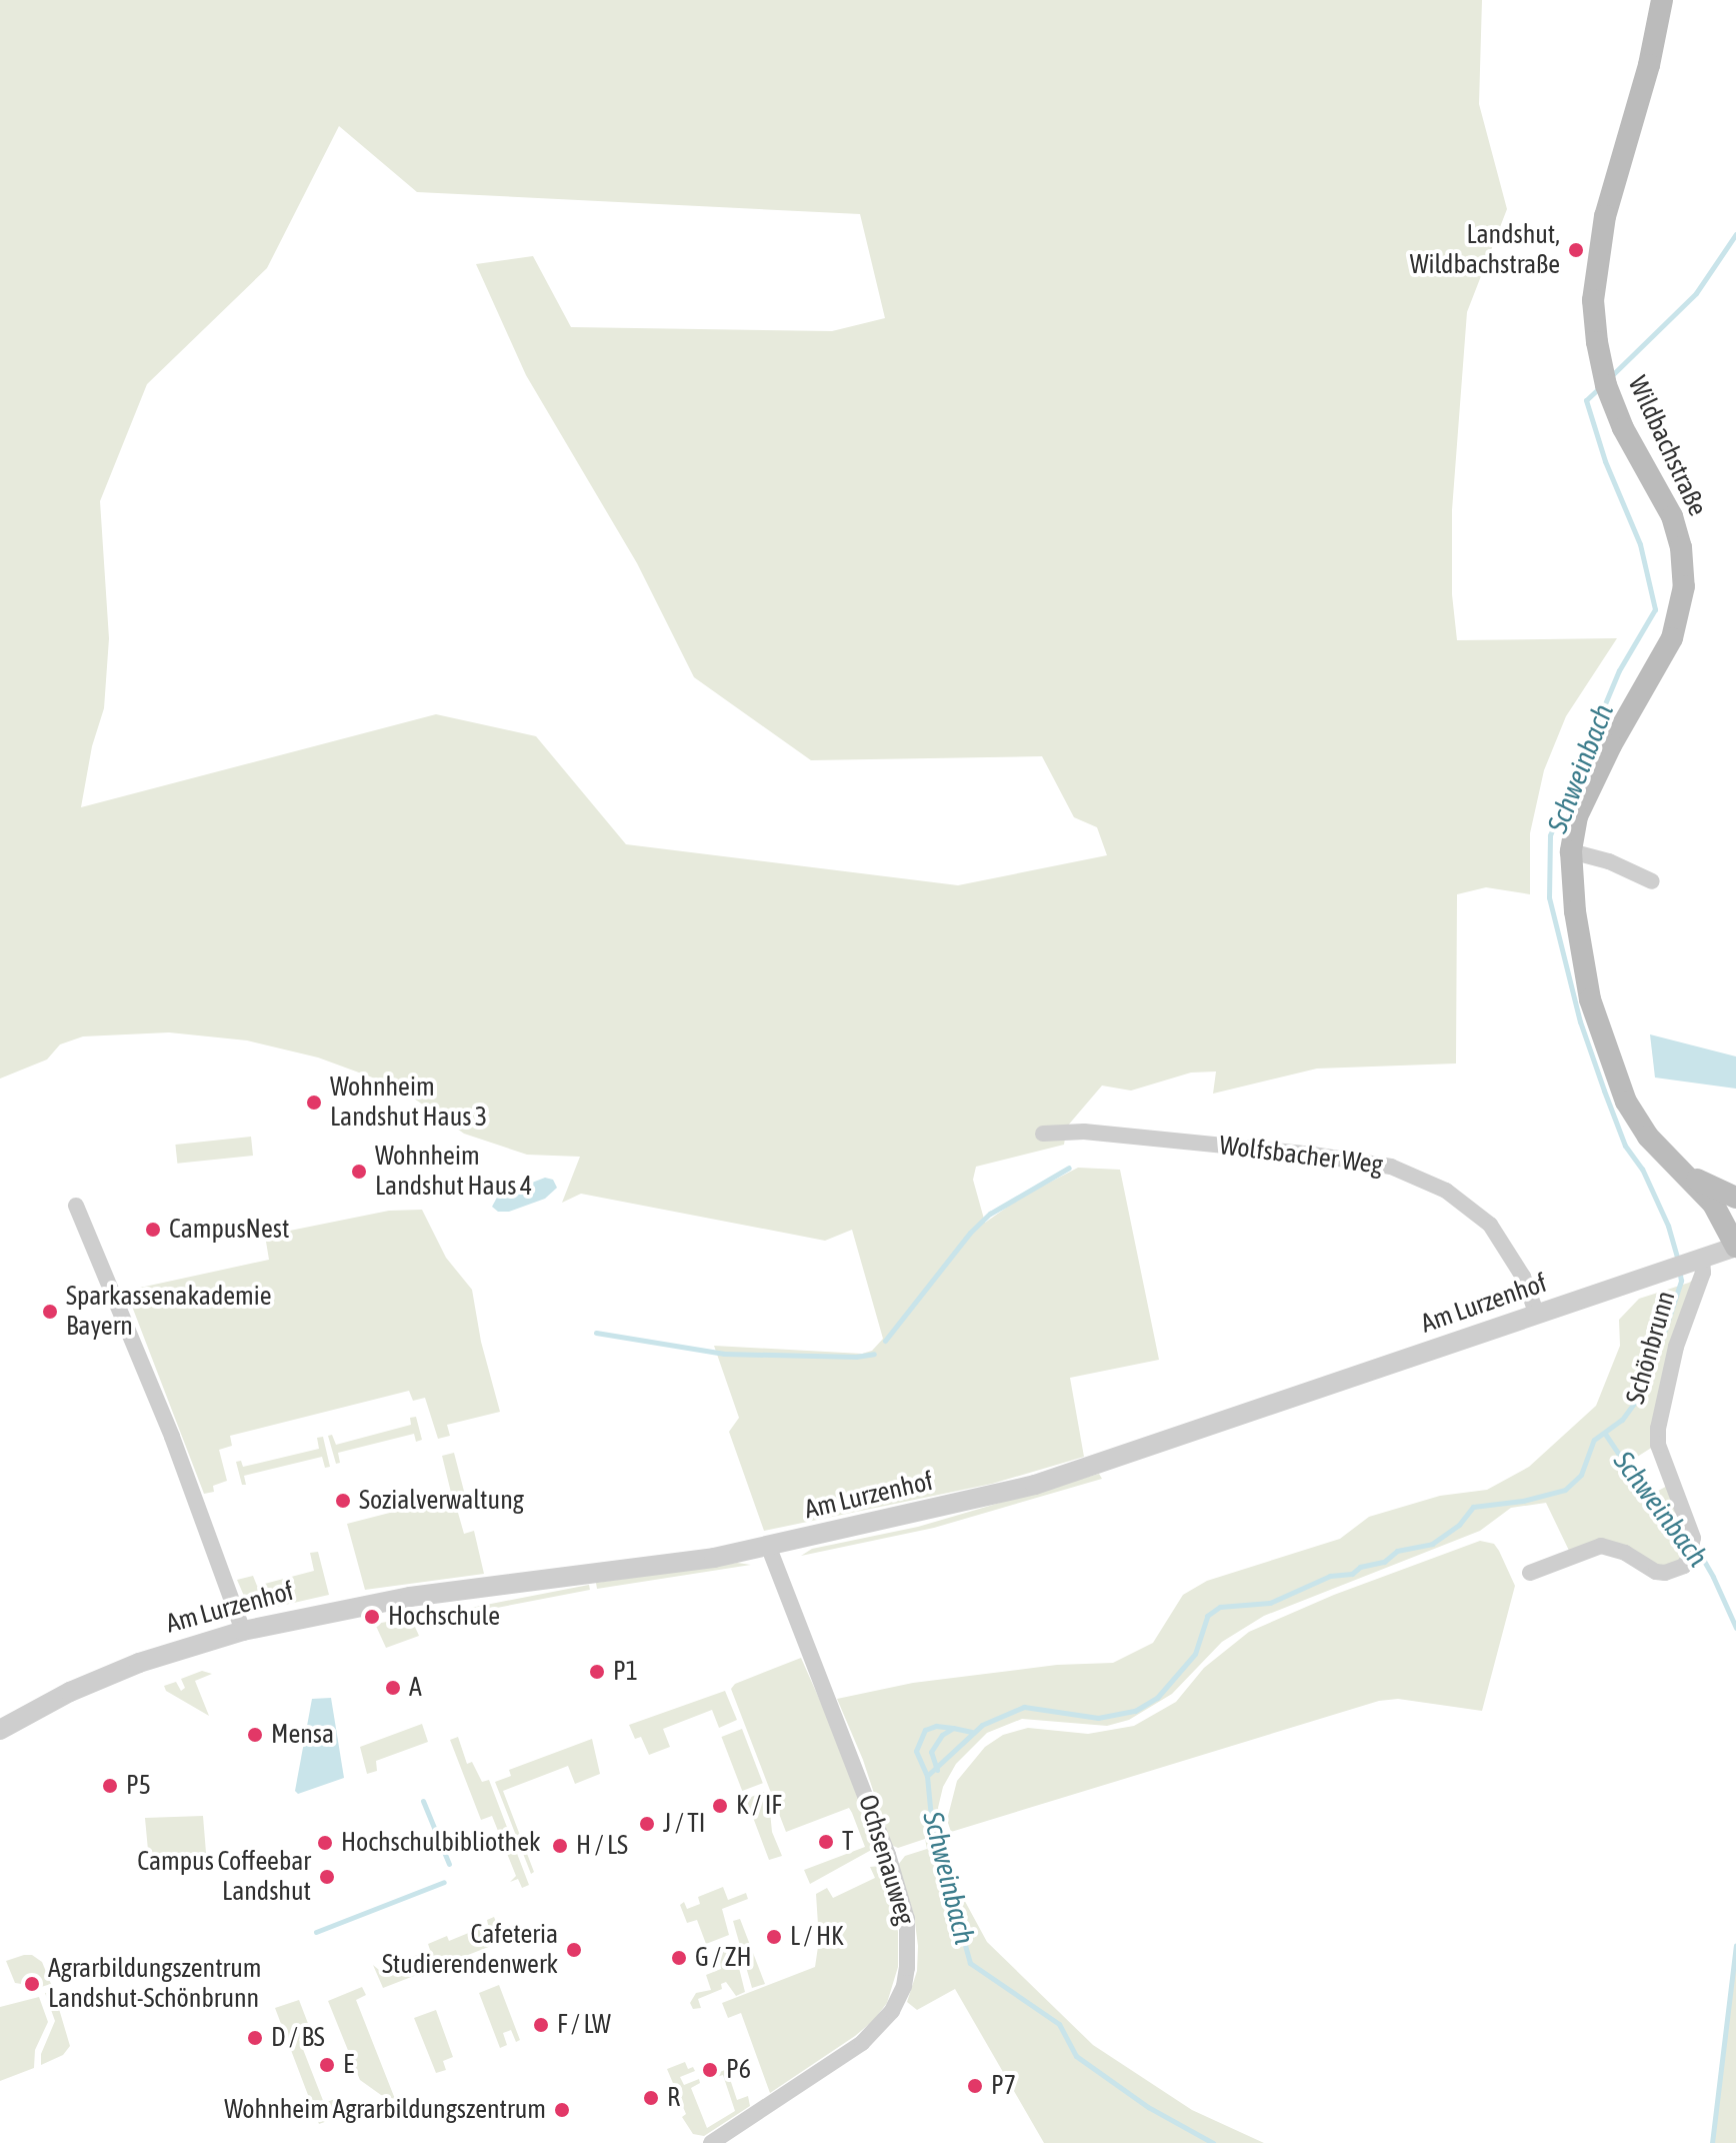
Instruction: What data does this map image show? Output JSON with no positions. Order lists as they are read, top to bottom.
{
  "streets": {
    "main road": ["Wildbachstraße"],
    "street": [
      "Wolfsbacher Weg",
      "Am Lurzenhof",
      "Schönbrunn",
      "Ochsenauweg"
    ]
  },
  "crossings": [
    ["Wolfsbacher Weg", "Am Lurzenhof"],
    ["Am Lurzenhof", "Schönbrunn"],
    ["Am Lurzenhof", "Ochsenauweg"]
  ],
  "water": ["Schweinbach"],
  "places": [
    "Landshut, Wildbachstraße",
    "Wohnheim Landshut Haus 3",
    "Wohnheim Landshut Haus 4",
    "CampusNest",
    "Sparkassenakademie Bayern",
    "Sozialverwaltung",
    "Hochschule",
    "P1",
    "A",
    "Mensa",
    "P5",
    "K / IF",
    "J / TI",
    "T",
    "Hochschulbibliothek",
    "H / LS",
    "Campus Coffeebar Landshut",
    "L / HK",
    "Cafeteria Studierendenwerk",
    "G / ZH",
    "Agrarbildungszentrum Landshut-Schönbrunn",
    "F / LW",
    "D / BS",
    "E",
    "P6",
    "P7",
    "R",
    "Wohnheim Agrarbildungszentrum"
  ]
}
